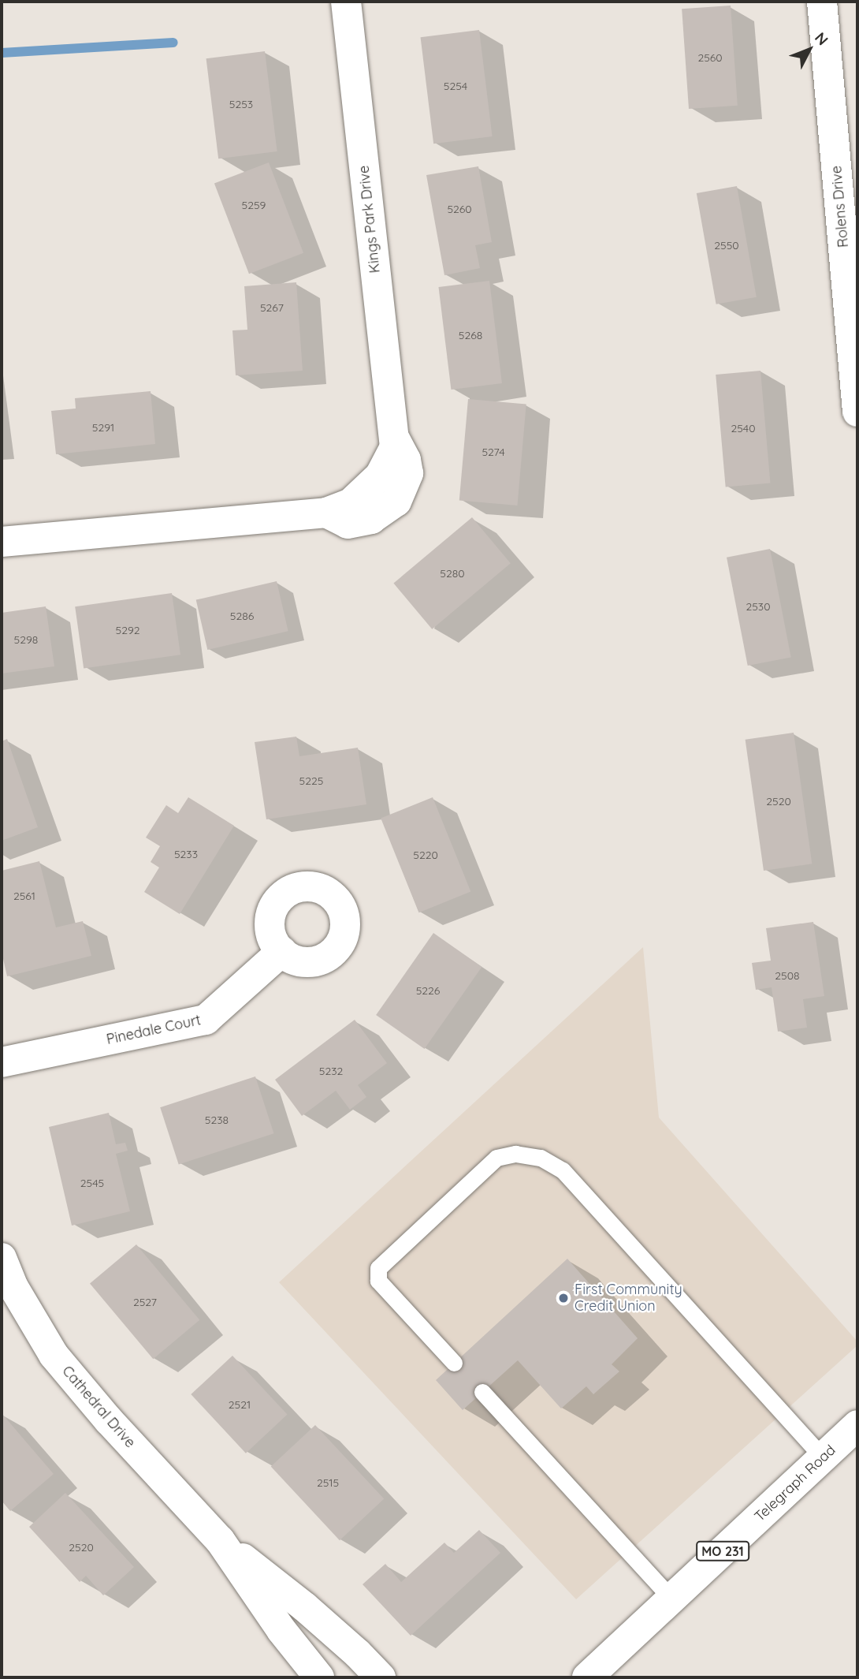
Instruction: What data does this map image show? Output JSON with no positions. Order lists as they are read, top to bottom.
{
  "streets": {
    "street": [
      "Rolens Drive",
      "Kings Park Drive",
      "Pinedale Court",
      "Cathedral Drive",
      "Telegraph Road",
      "MO 231"
    ]
  },
  "places": ["First Community Credit Union"],
  "house_numbers": [
    "2560",
    "5254",
    "5253",
    "5259",
    "5260",
    "2550",
    "5267",
    "5268",
    "5291",
    "2540",
    "5274",
    "5280",
    "2530",
    "5286",
    "5292",
    "5298",
    "5225",
    "2520",
    "5233",
    "5220",
    "2561",
    "2508",
    "5226",
    "5232",
    "5238",
    "2545",
    "2527",
    "2521",
    "2515",
    "2520"
  ],
  "north": "top right"
}
